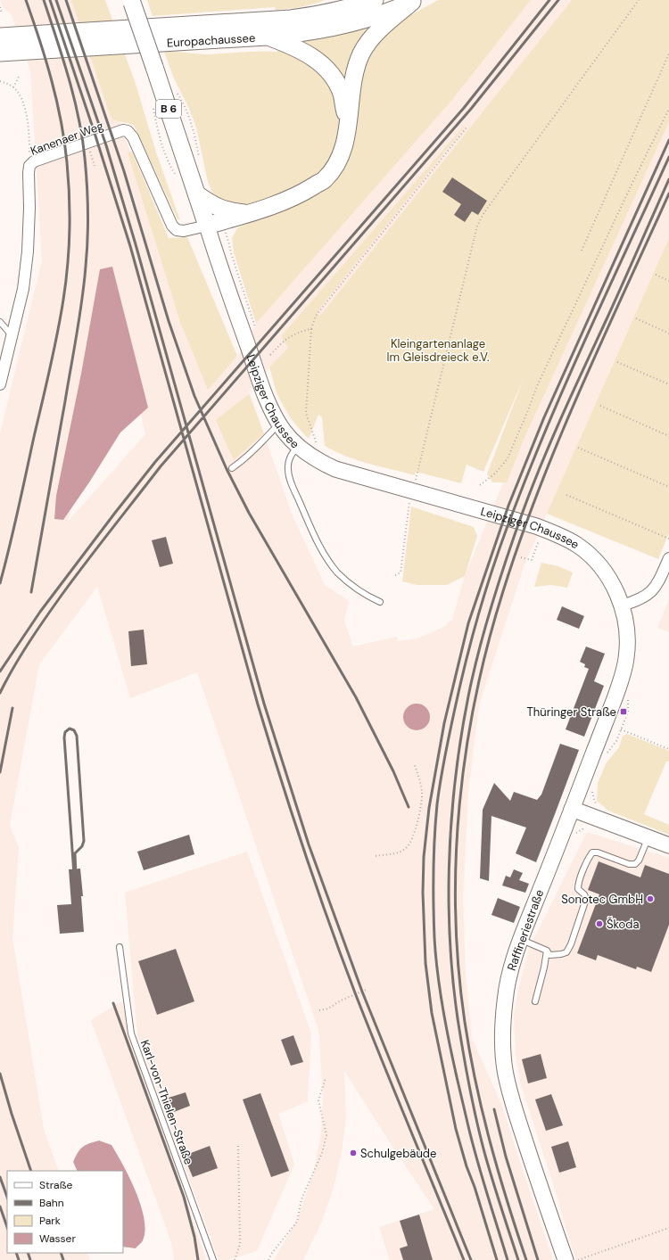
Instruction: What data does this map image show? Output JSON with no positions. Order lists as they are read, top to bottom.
{
  "streets": {
    "main road": [
      "Europachaussee",
      "B 6",
      "Leipziger Chaussee",
      "Raffineriestraße"
    ],
    "street": ["Kanenaer Weg"],
    "lane": ["Karl-von-Thielen-Straße"]
  },
  "crossings": [
    ["Kanenaer Weg", "Leipziger Chaussee"],
    ["Leipziger Chaussee", "Raffineriestraße"]
  ],
  "parks": ["Kleingartenanlage Im Gleisdreieck e.V."],
  "places": {
    "transit": ["Thüringer Straße"],
    "other": ["Sonotec GmbH", "Škoda", "Schulgebäude"]
  },
  "legend": [
    "Straße",
    "Bahn",
    "Park",
    "Wasser"
  ]
}
